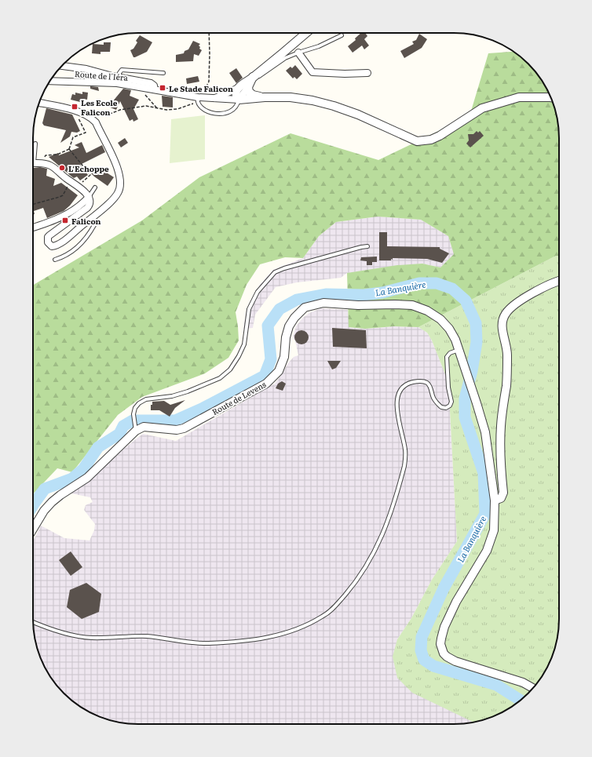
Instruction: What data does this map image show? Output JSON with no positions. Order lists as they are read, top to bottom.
{
  "streets": {
    "street": ["Route de l'Iéra", "Route de Levens"]
  },
  "water": ["La Banquière"],
  "places": {
    "transit": ["Le Stade Falicon", "Les Ecole Falicon", "Falicon"],
    "other": ["L'Echoppe"]
  }
}
